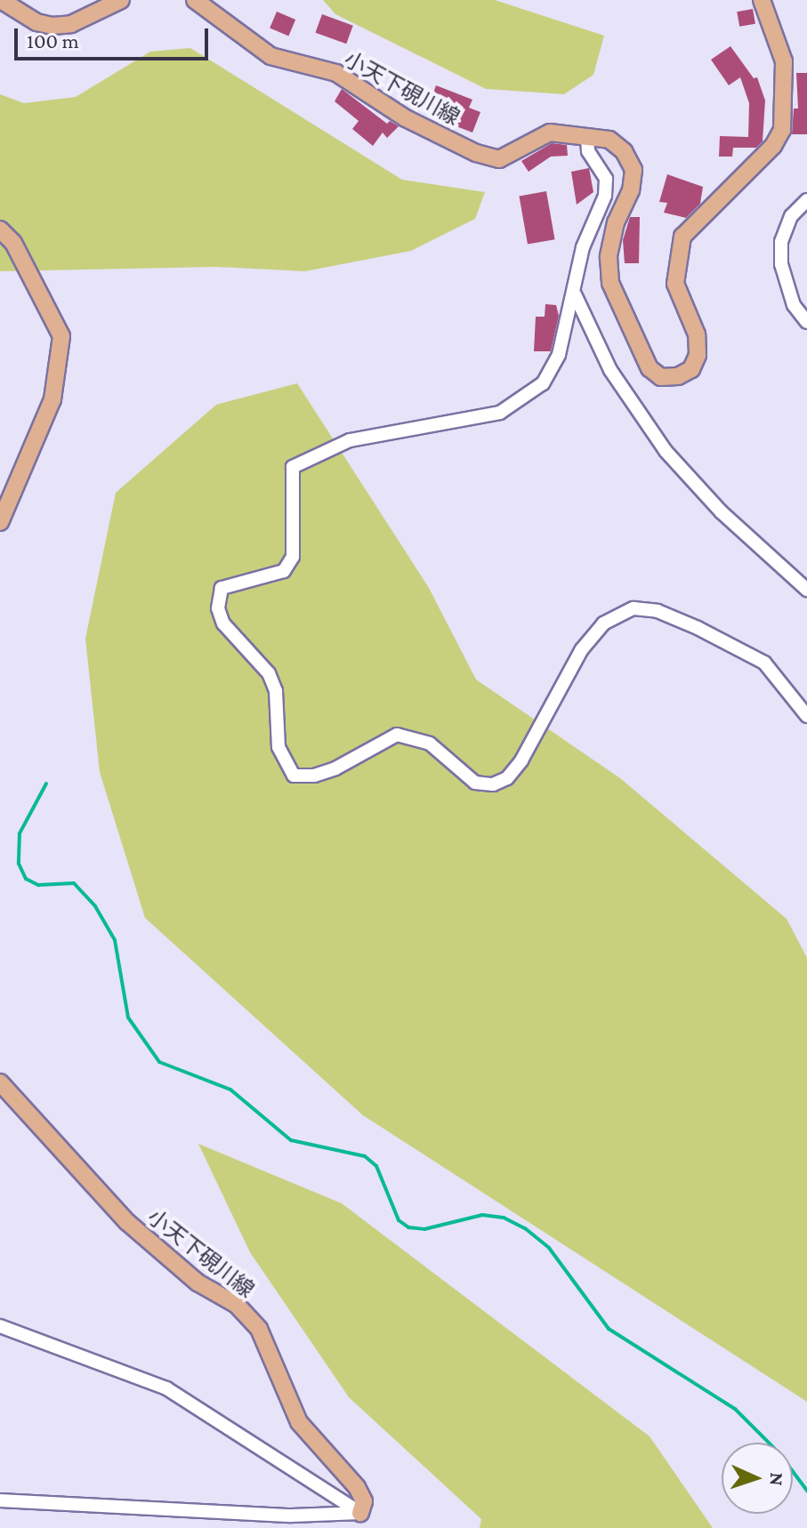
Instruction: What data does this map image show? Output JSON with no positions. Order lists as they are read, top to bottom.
{
  "streets": {
    "main road": ["小天下硯川線"]
  },
  "scale_bar": "100 m",
  "north": "right"
}
